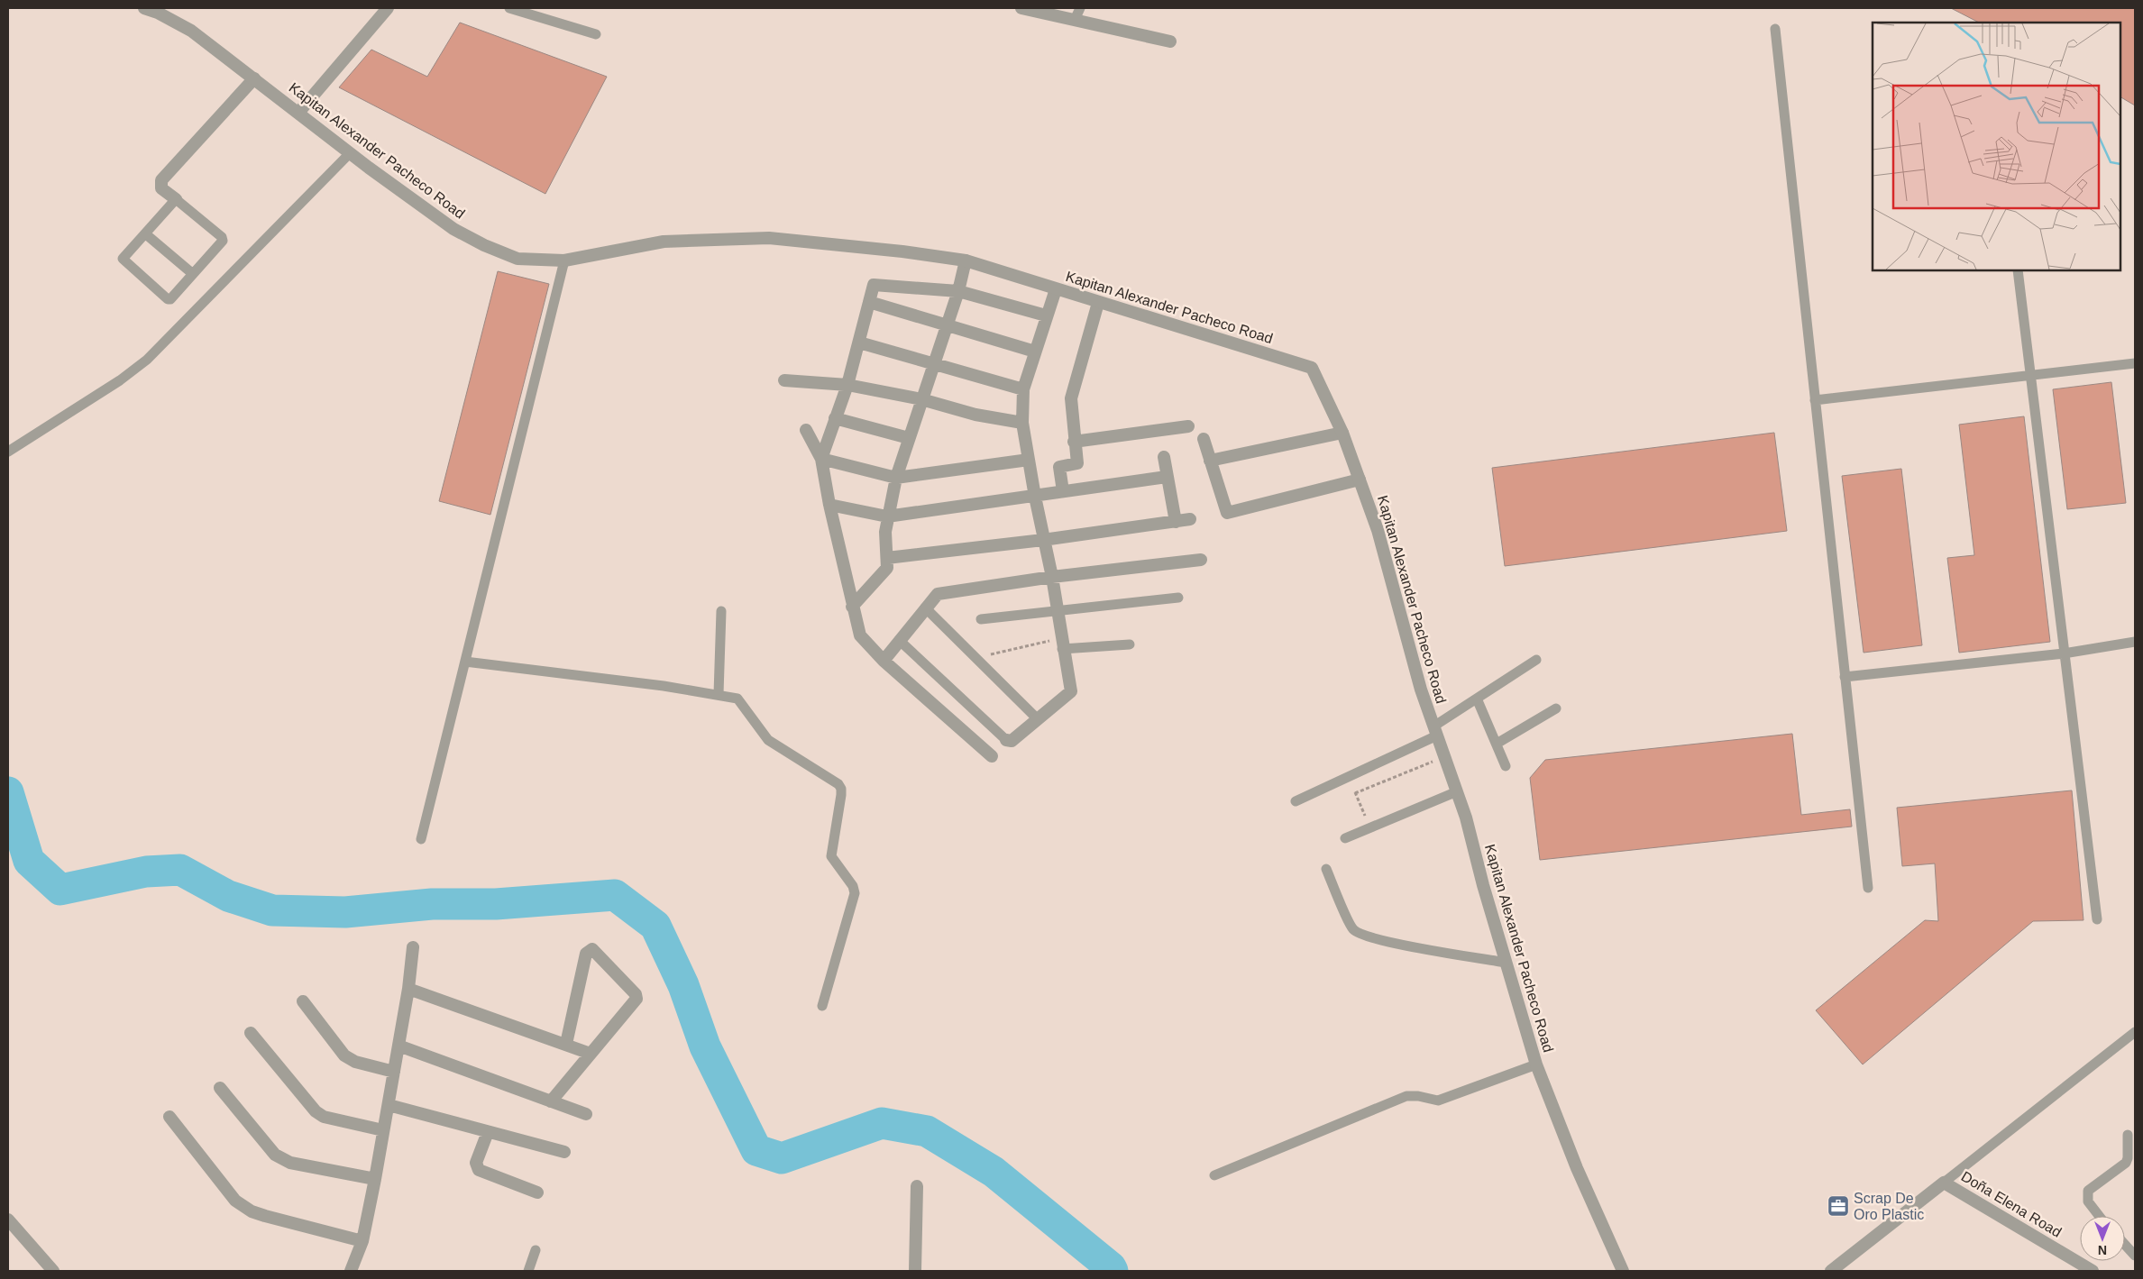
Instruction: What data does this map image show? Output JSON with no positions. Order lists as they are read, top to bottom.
{
  "streets": {
    "street": ["Kapitan Alexander Pacheco Road", "Doña Elena Road"]
  },
  "places": {
    "office": ["Scrap De Oro Plastic"]
  },
  "north": "bottom"
}
